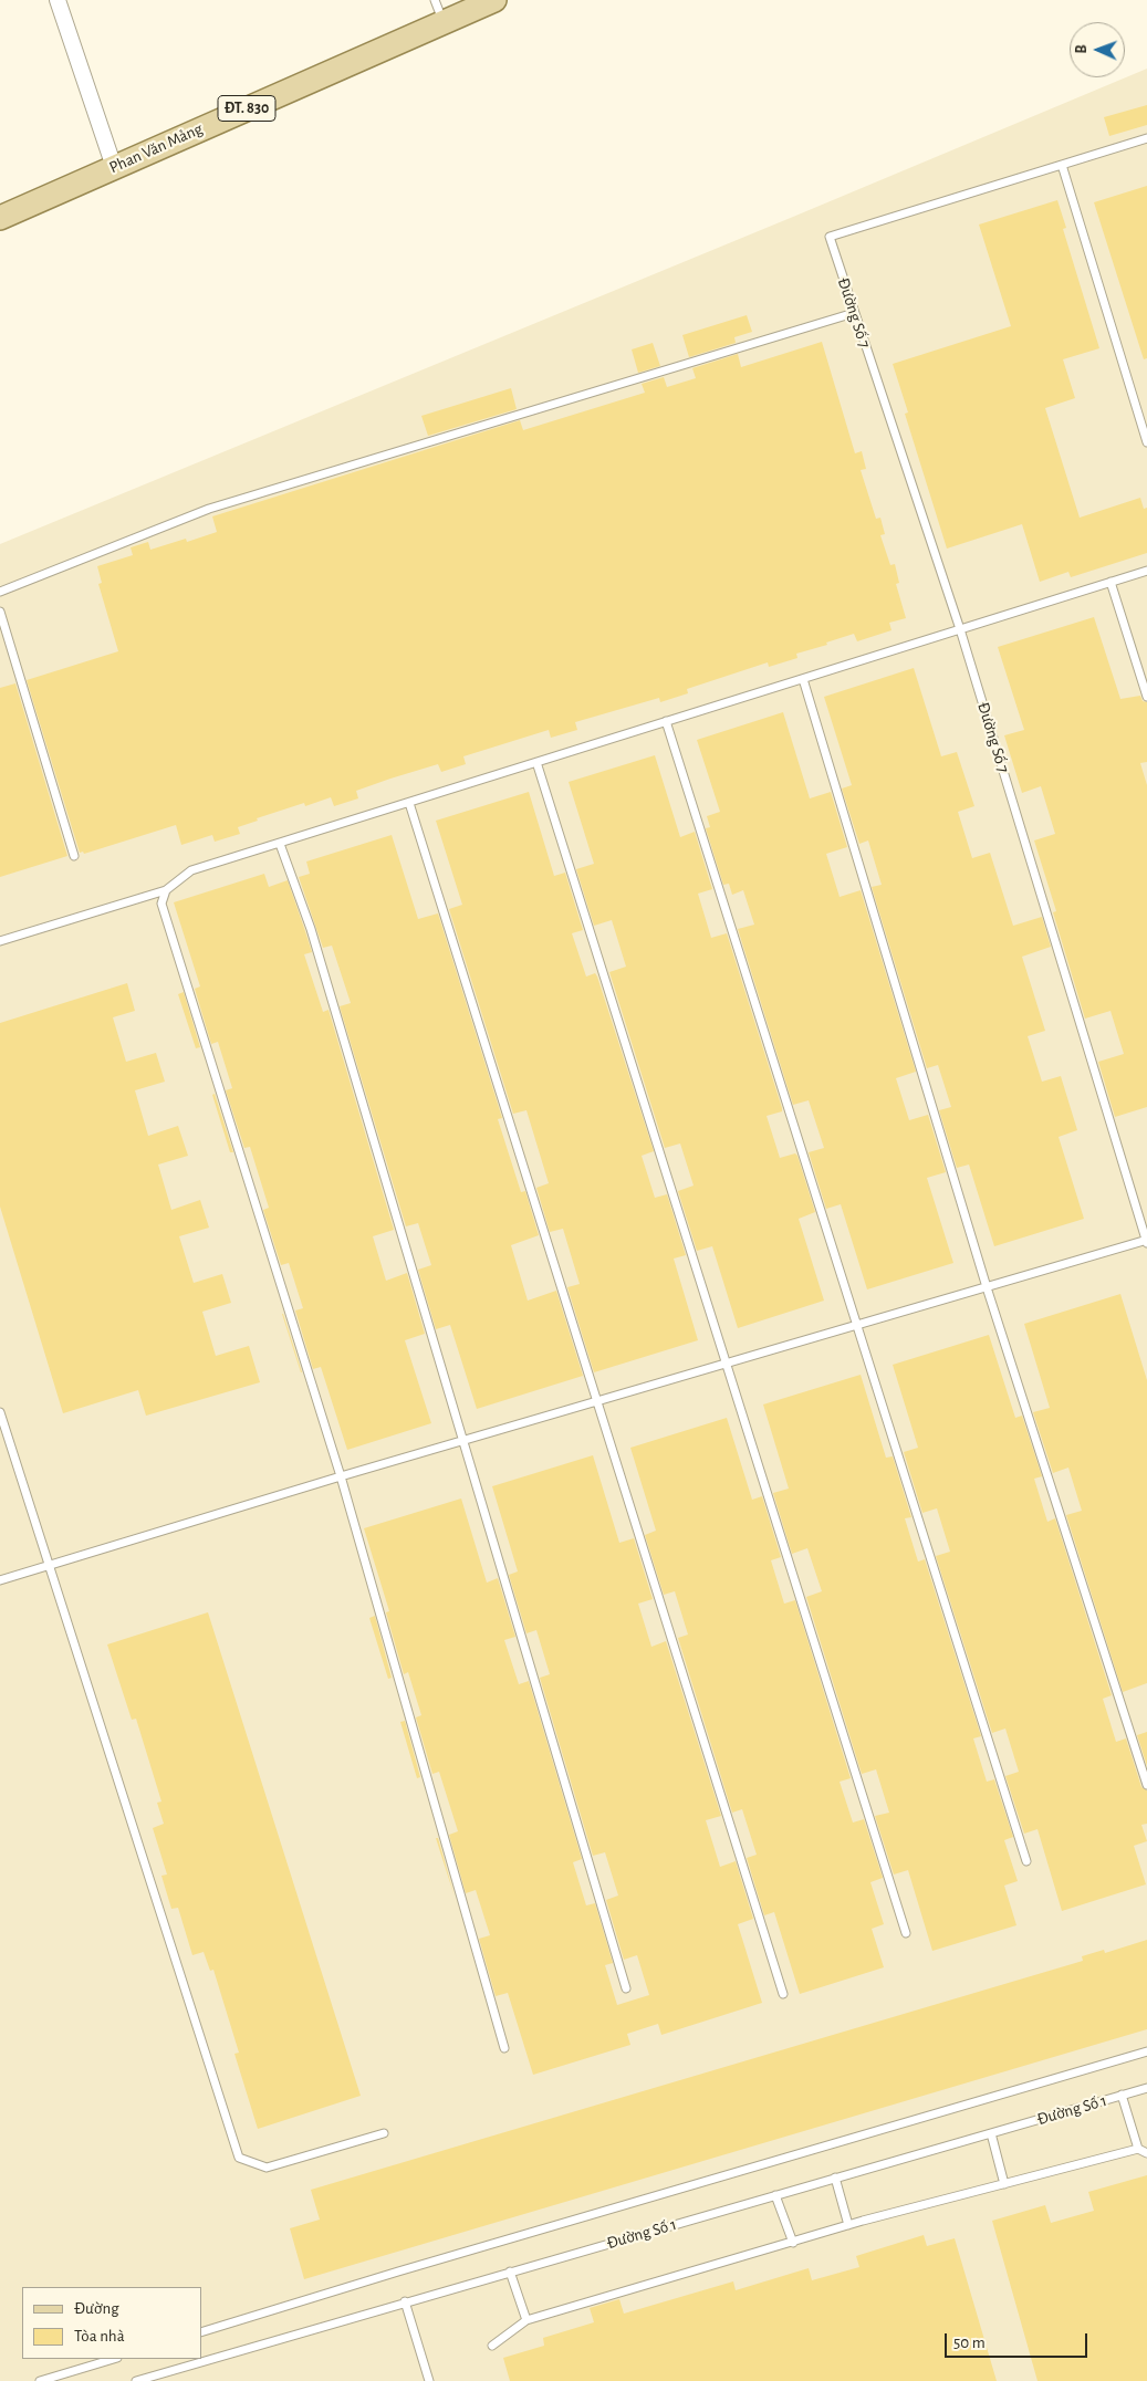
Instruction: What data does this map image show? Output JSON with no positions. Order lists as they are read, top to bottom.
{
  "streets": {
    "main road": ["ĐT. 830", "Phan Văn Mảng"],
    "lane": ["Đường Số 7", "Đường Số 1"]
  },
  "legend": ["Đường", "Tòa nhà"],
  "scale_bar": "50 m",
  "north": "left"
}
